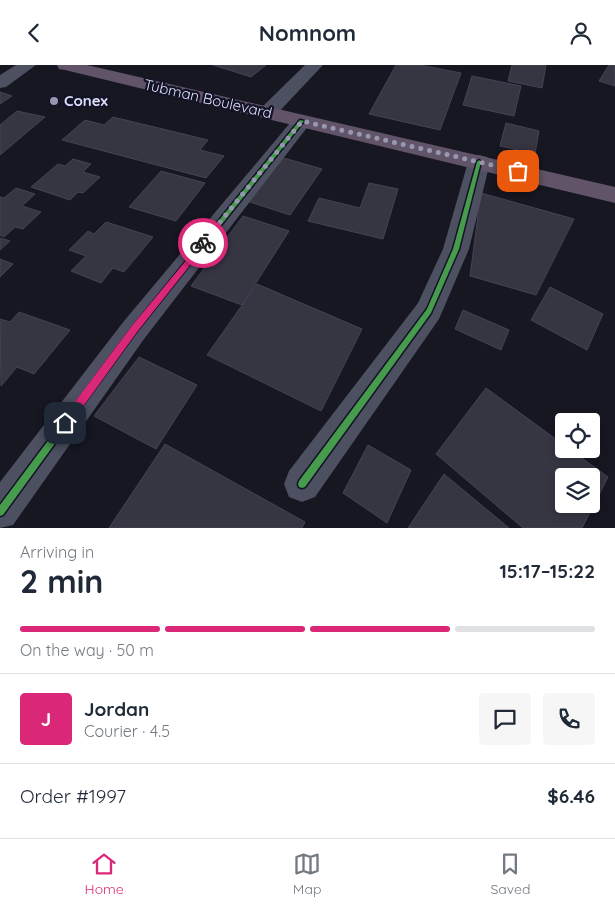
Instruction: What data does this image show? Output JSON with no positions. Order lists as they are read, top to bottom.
{
  "streets": {
    "highway": ["Tubman Boulevard"]
  },
  "places": ["Conex"],
  "page": {
    "header": "Nomnom",
    "heading": ["2 min", "Arriving in", "15:17–15:22"],
    "panel": [
      "Jordan",
      "Courier · 4.5",
      "Order #1997",
      "$6.46"
    ],
    "bar": "On the way · 50 m",
    "round": "J",
    "tabs": ["Home", "Map", "Saved"]
  }
}
